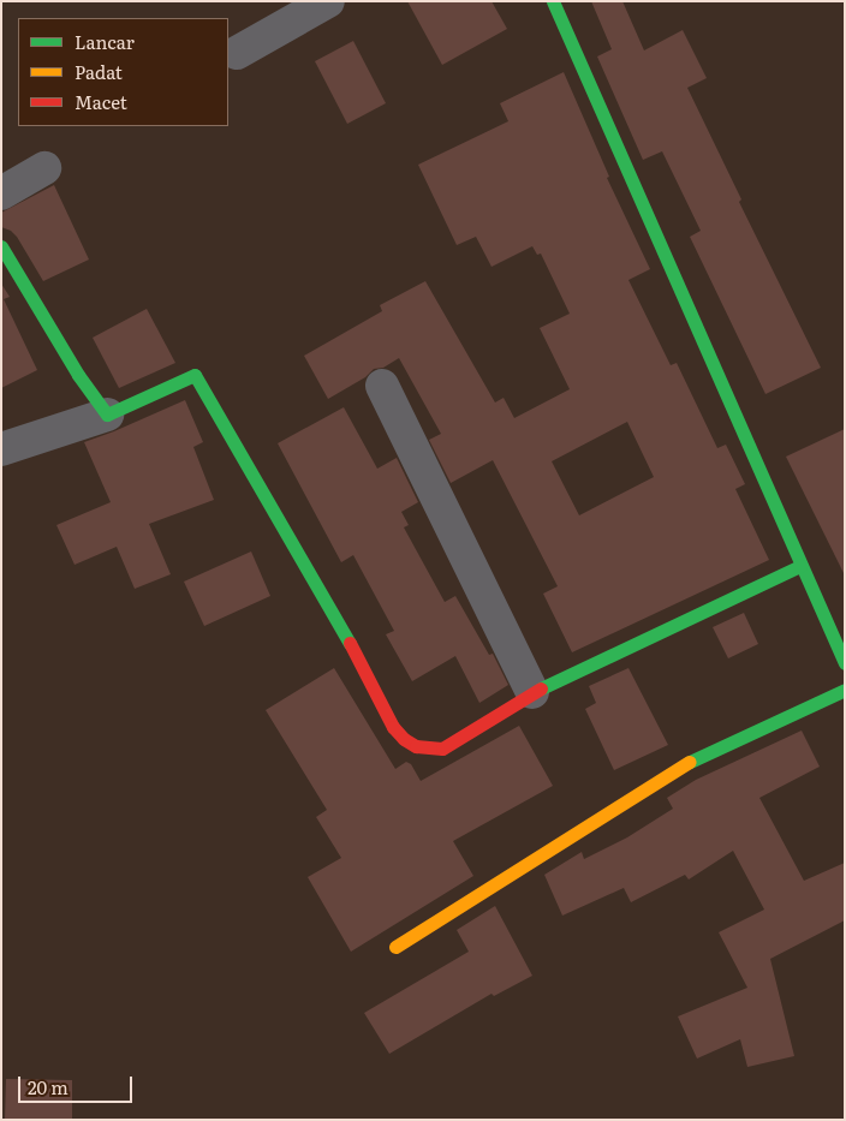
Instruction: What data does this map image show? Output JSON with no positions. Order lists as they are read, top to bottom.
{
  "legend": ["Lancar", "Padat", "Macet"],
  "scale_bar": "20 m"
}
